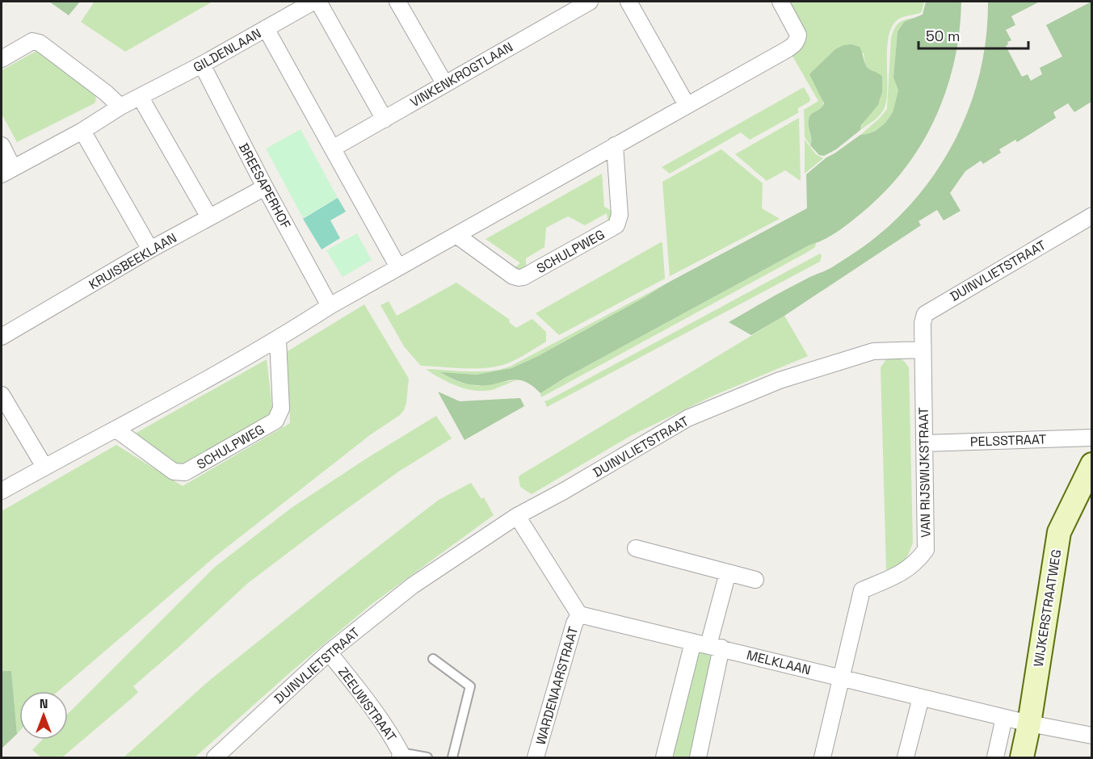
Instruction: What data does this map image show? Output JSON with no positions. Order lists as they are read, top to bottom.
{
  "streets": {
    "street": [
      "GILDENLAAN",
      "VINKENKROGTLAAN",
      "BREESAPERHOF",
      "SCHULPWEG",
      "KRUISBEEKLAAN",
      "DUINVLIETSTRAAT",
      "PELSSTRAAT",
      "VAN RIJSWIJKSTRAAT",
      "WIJKERSTRAATWEG",
      "MELKLAAN",
      "WARDENAARSTRAAT",
      "ZEEUWSTRAAT"
    ]
  },
  "crossings": [
    ["GILDENLAAN", "BREESAPERHOF"],
    ["BREESAPERHOF", "KRUISBEEKLAAN"],
    ["DUINVLIETSTRAAT", "VAN RIJSWIJKSTRAAT"],
    ["DUINVLIETSTRAAT", "ZEEUWSTRAAT"],
    ["PELSSTRAAT", "VAN RIJSWIJKSTRAAT"],
    ["VAN RIJSWIJKSTRAAT", "MELKLAAN"],
    ["WIJKERSTRAATWEG", "MELKLAAN"],
    ["MELKLAAN", "WARDENAARSTRAAT"]
  ],
  "scale_bar": "50 m",
  "north": "top"
}
